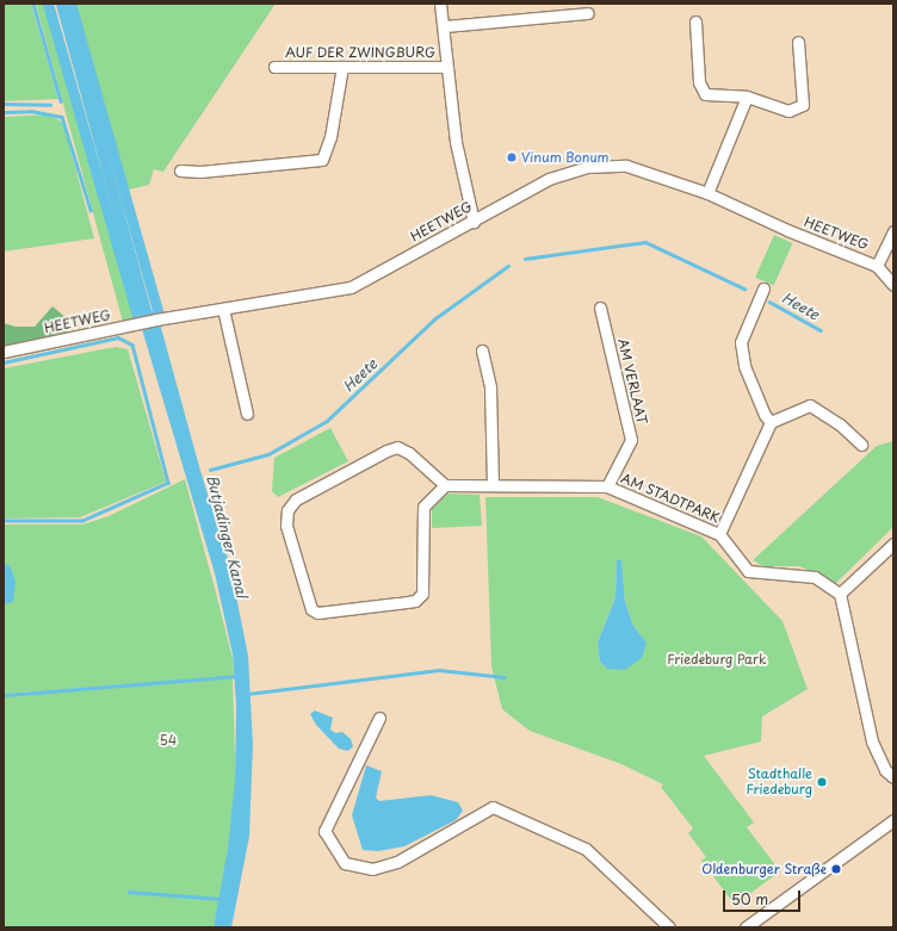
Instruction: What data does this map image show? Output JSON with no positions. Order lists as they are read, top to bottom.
{
  "streets": {
    "street": [
      "AUF DER ZWINGBURG",
      "HEETWEG",
      "AM VERLAAT",
      "AM STADTPARK"
    ]
  },
  "crossings": [
    ["AM VERLAAT", "AM STADTPARK"]
  ],
  "water": ["Heete", "Butjadinger Kanal"],
  "parks": ["Friedeburg Park", "54"],
  "places": ["Vinum Bonum", "Stadthalle Friedeburg", "Oldenburger Straße"],
  "scale_bar": "50 m"
}
